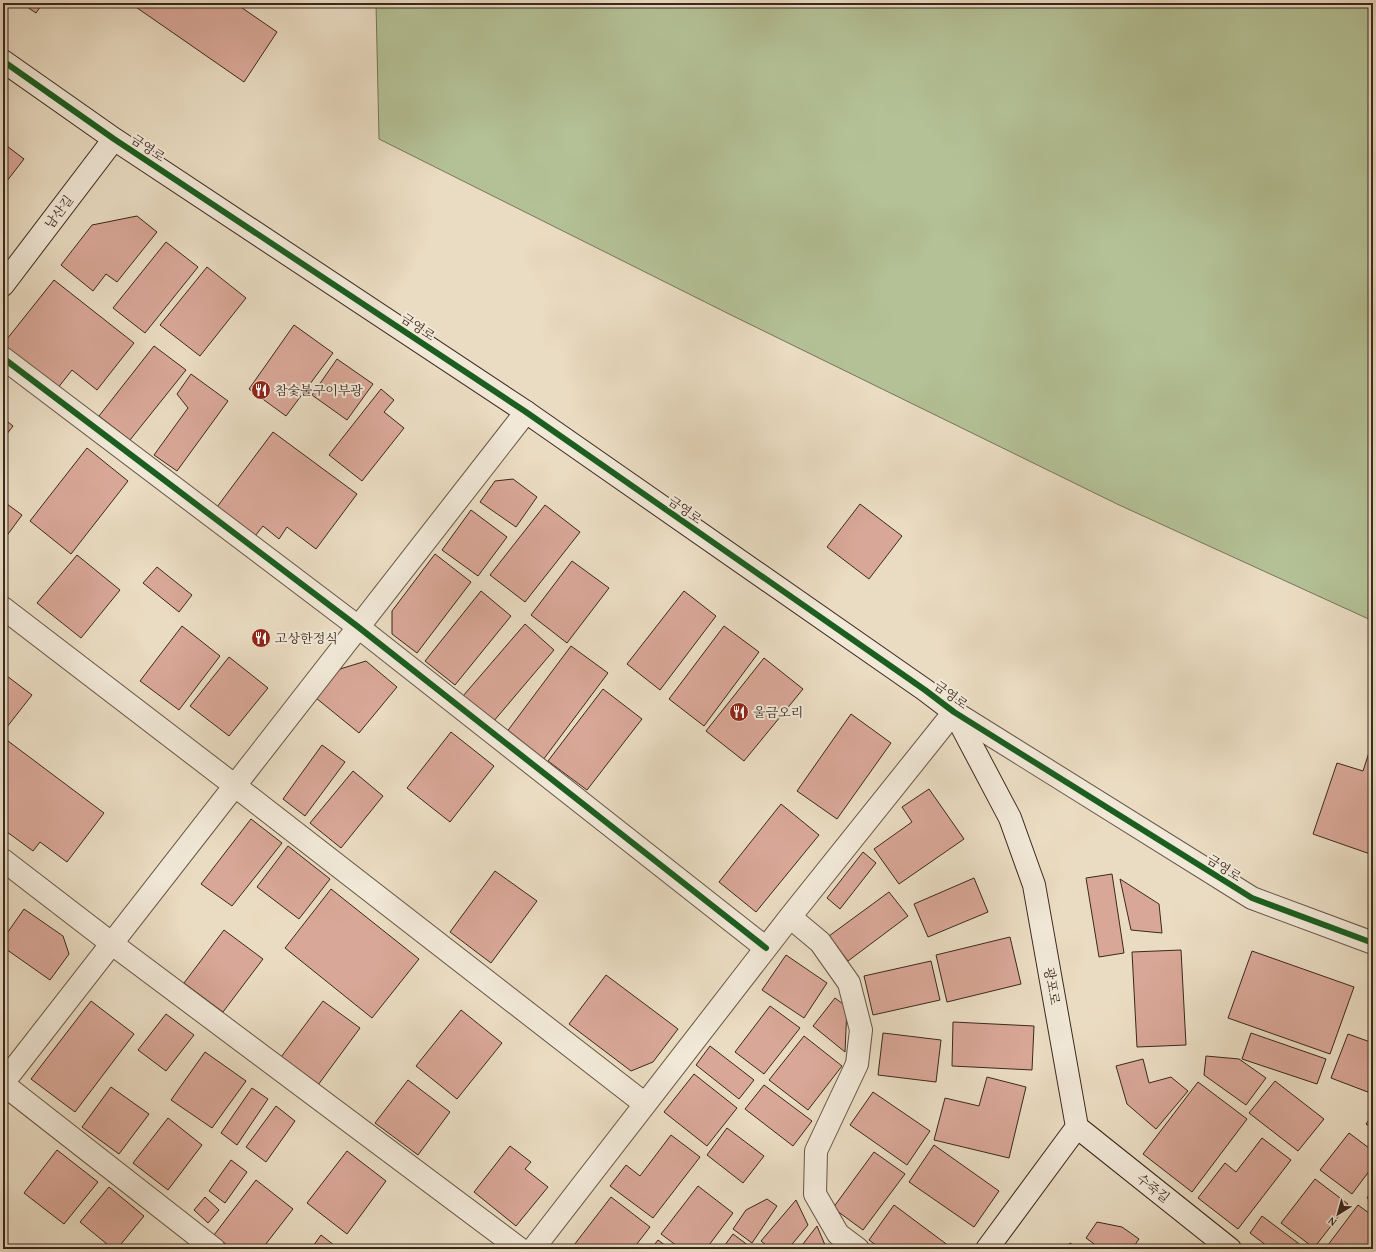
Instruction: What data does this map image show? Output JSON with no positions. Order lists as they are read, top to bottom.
{
  "streets": {
    "street": [
      "금영로",
      "남산길",
      "광포로",
      "수죽길"
    ]
  },
  "crossings": [
    ["금영로", "남산길"],
    ["금영로", "광포로"],
    ["광포로", "수죽길"]
  ],
  "places": {
    "restaurant": ["참숯불구이부광", "고상한정식", "울금오리"]
  },
  "north": "bottom left"
}
